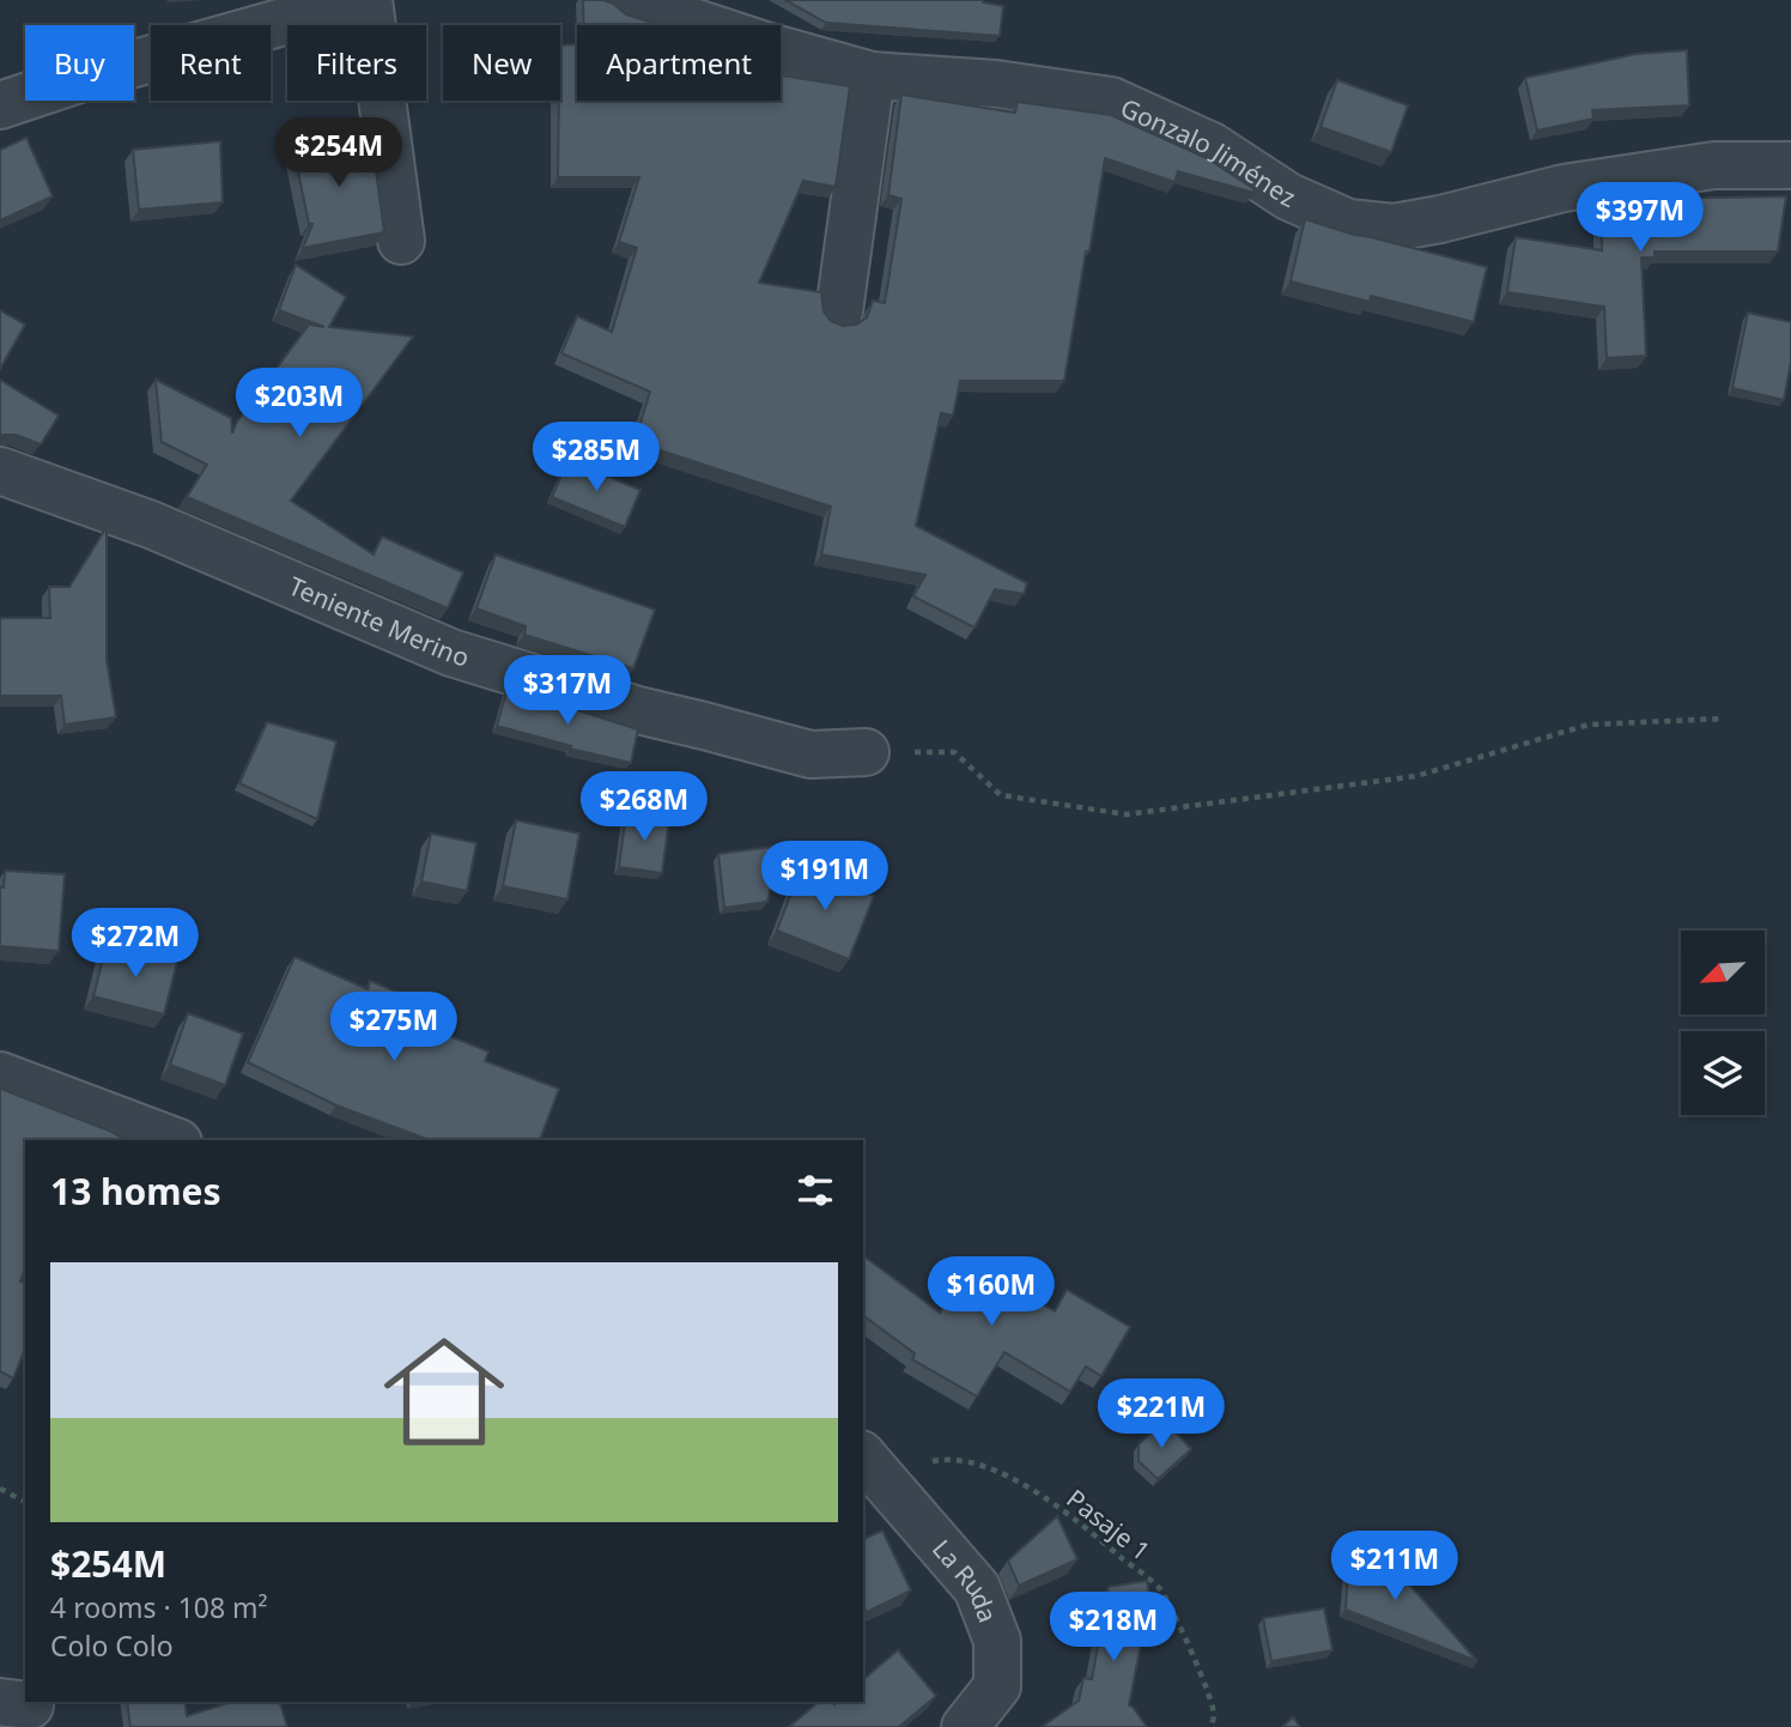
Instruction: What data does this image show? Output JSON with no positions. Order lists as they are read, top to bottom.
{
  "streets": {
    "street": ["Gonzalo Jiménez", "Teniente Merino", "La Ruda"],
    "path": ["Pasaje 1"]
  },
  "north": "bottom left",
  "page": {
    "chip": [
      "Buy",
      "Rent",
      "Filters",
      "New",
      "Apartment"
    ],
    "price": [
      "$254M",
      "$397M",
      "$203M",
      "$285M",
      "$317M",
      "$268M",
      "$191M",
      "$272M",
      "$275M",
      "$160M",
      "$221M",
      "$211M",
      "$218M"
    ],
    "heading": "13 homes",
    "list": [
      {
        "name": "$254M",
        "note": "4 rooms · 108 m² · Colo Colo"
      }
    ]
  }
}
